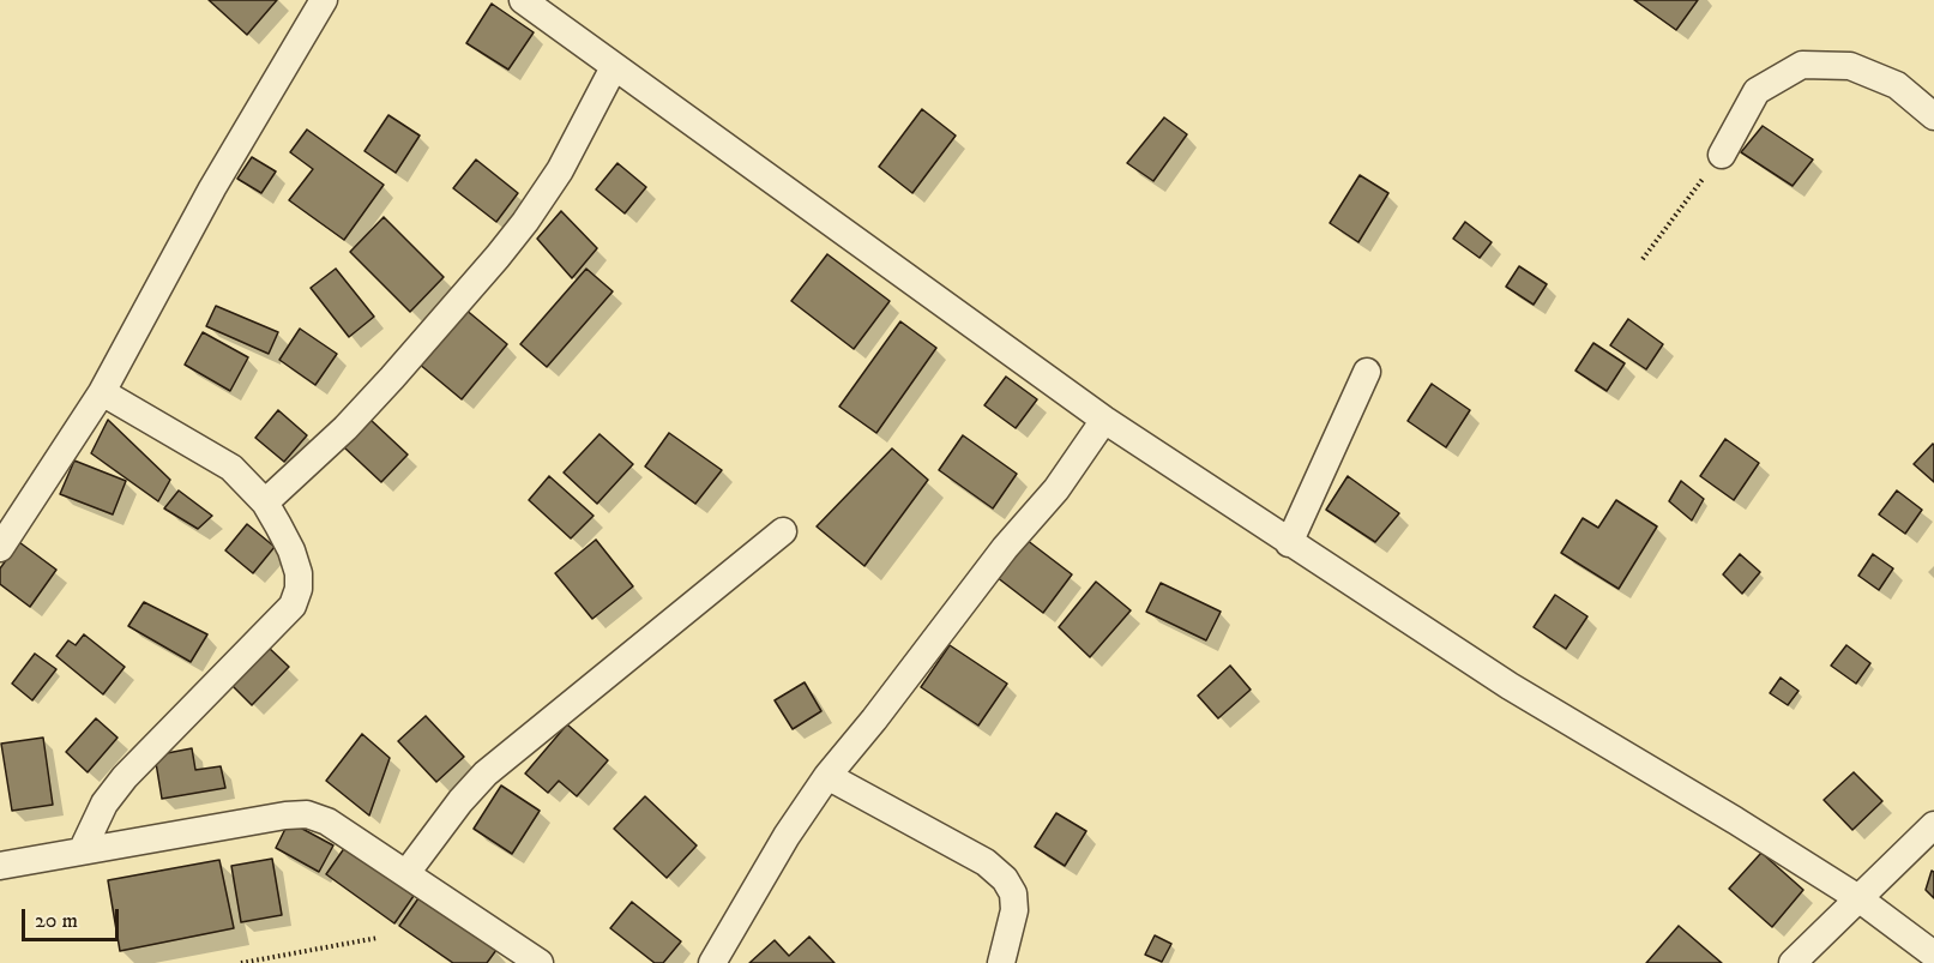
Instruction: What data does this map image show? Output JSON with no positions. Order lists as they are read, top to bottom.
{
  "scale_bar": "20 m"
}
